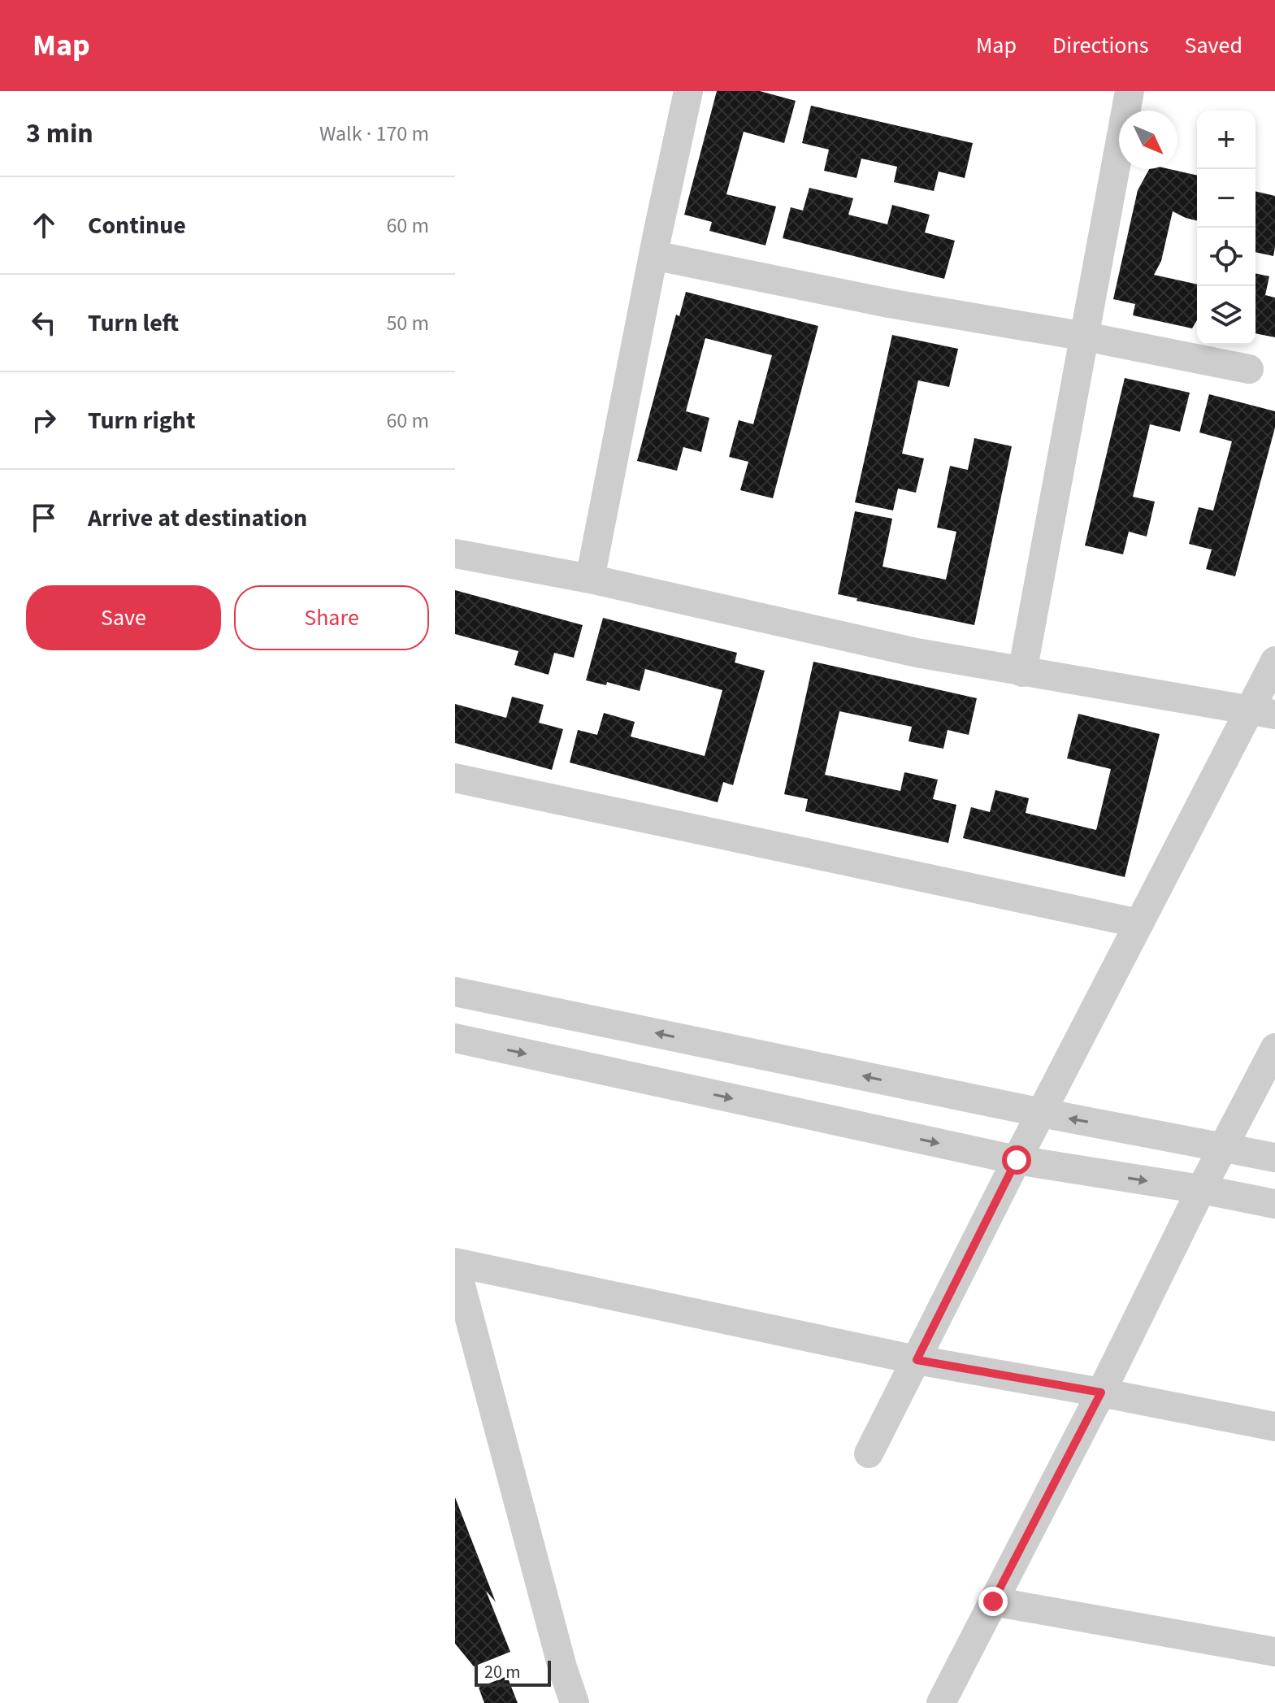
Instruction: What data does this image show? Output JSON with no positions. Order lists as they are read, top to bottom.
{
  "scale_bar": "20 m",
  "north": "bottom right",
  "page": {
    "header": "Map",
    "nav": ["Map", "Directions", "Saved"],
    "heading": ["3 min", "Walk · 170 m"],
    "map_buttons": ["+", "−"],
    "list": [
      ["Continue", "60 m"],
      ["Turn left", "50 m"],
      ["Turn right", "60 m"],
      "Arrive at destination"
    ],
    "buttons": ["Save", "Share"],
    "scale": "20 m"
  }
}
